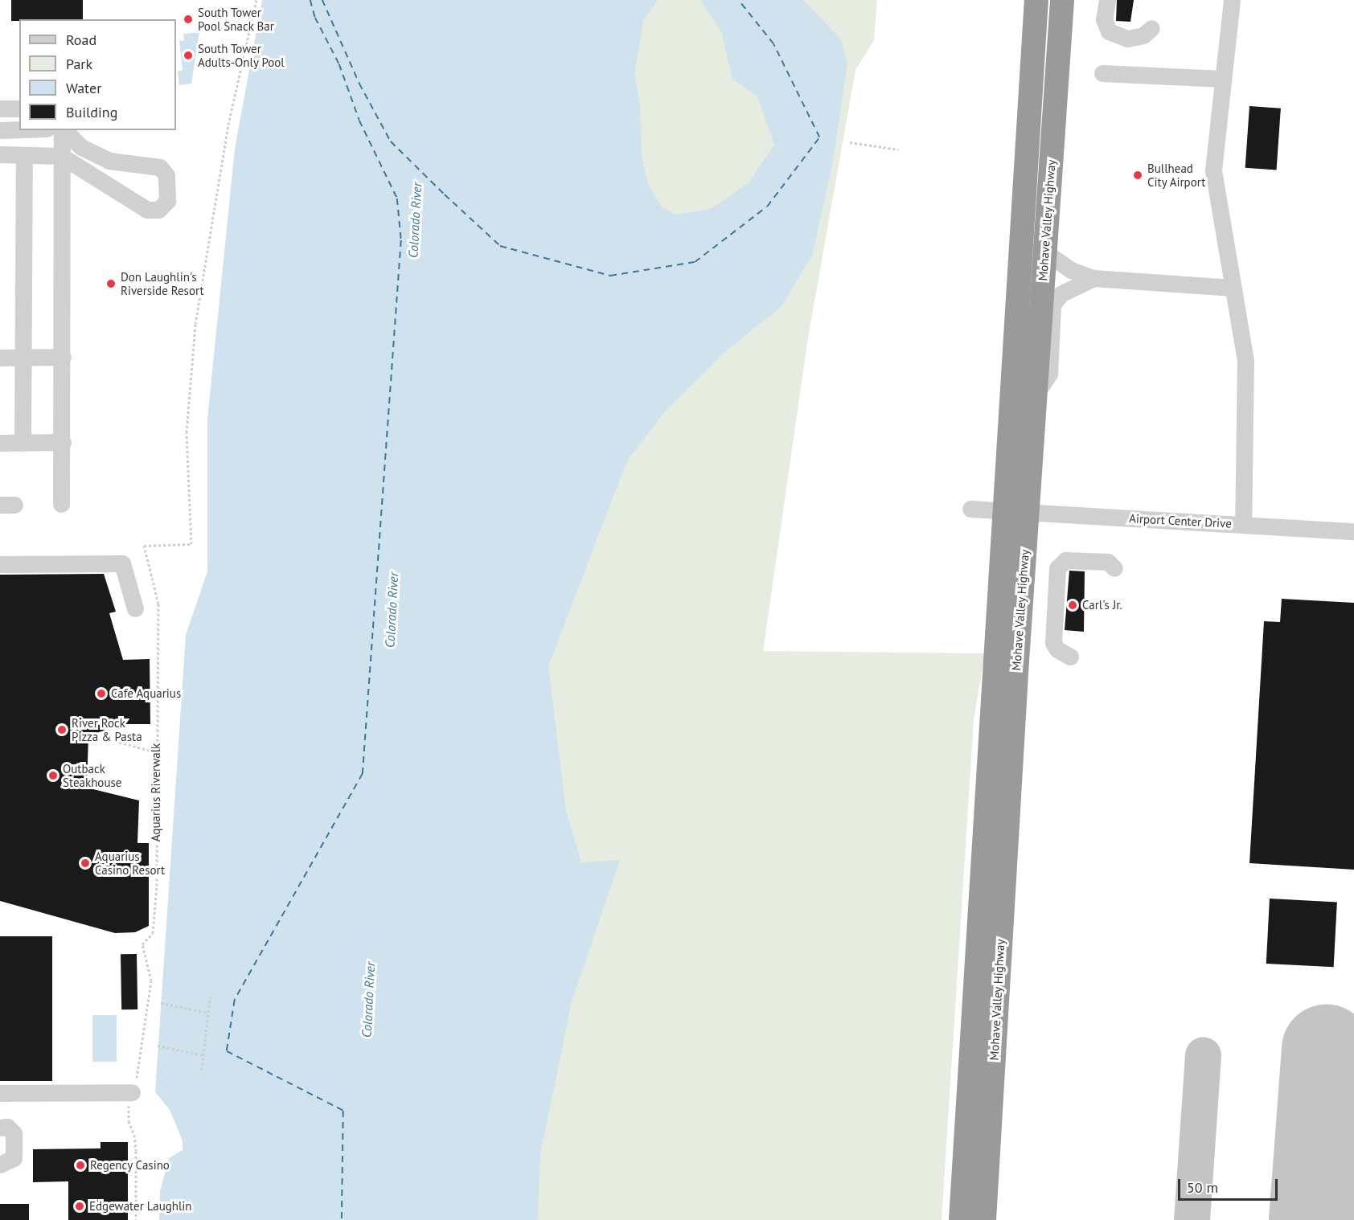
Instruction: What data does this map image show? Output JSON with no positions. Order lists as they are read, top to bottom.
{
  "streets": {
    "highway": ["Mohave Valley Highway"],
    "street": ["Airport Center Drive"],
    "path": ["Aquarius Riverwalk"]
  },
  "crossings": [
    ["Mohave Valley Highway", "Airport Center Drive"]
  ],
  "water": ["Colorado River"],
  "places": [
    "South Tower Pool Snack Bar",
    "South Tower Adults-Only Pool",
    "Bullhead City Airport",
    "Don Laughlin's Riverside Resort",
    "Carl's Jr.",
    "Cafe Aquarius",
    "River Rock Pizza & Pasta",
    "Outback Steakhouse",
    "Aquarius Casino Resort",
    "Regency Casino",
    "Edgewater Laughlin"
  ],
  "legend": [
    "Road",
    "Park",
    "Water",
    "Building"
  ],
  "scale_bar": "50 m"
}
